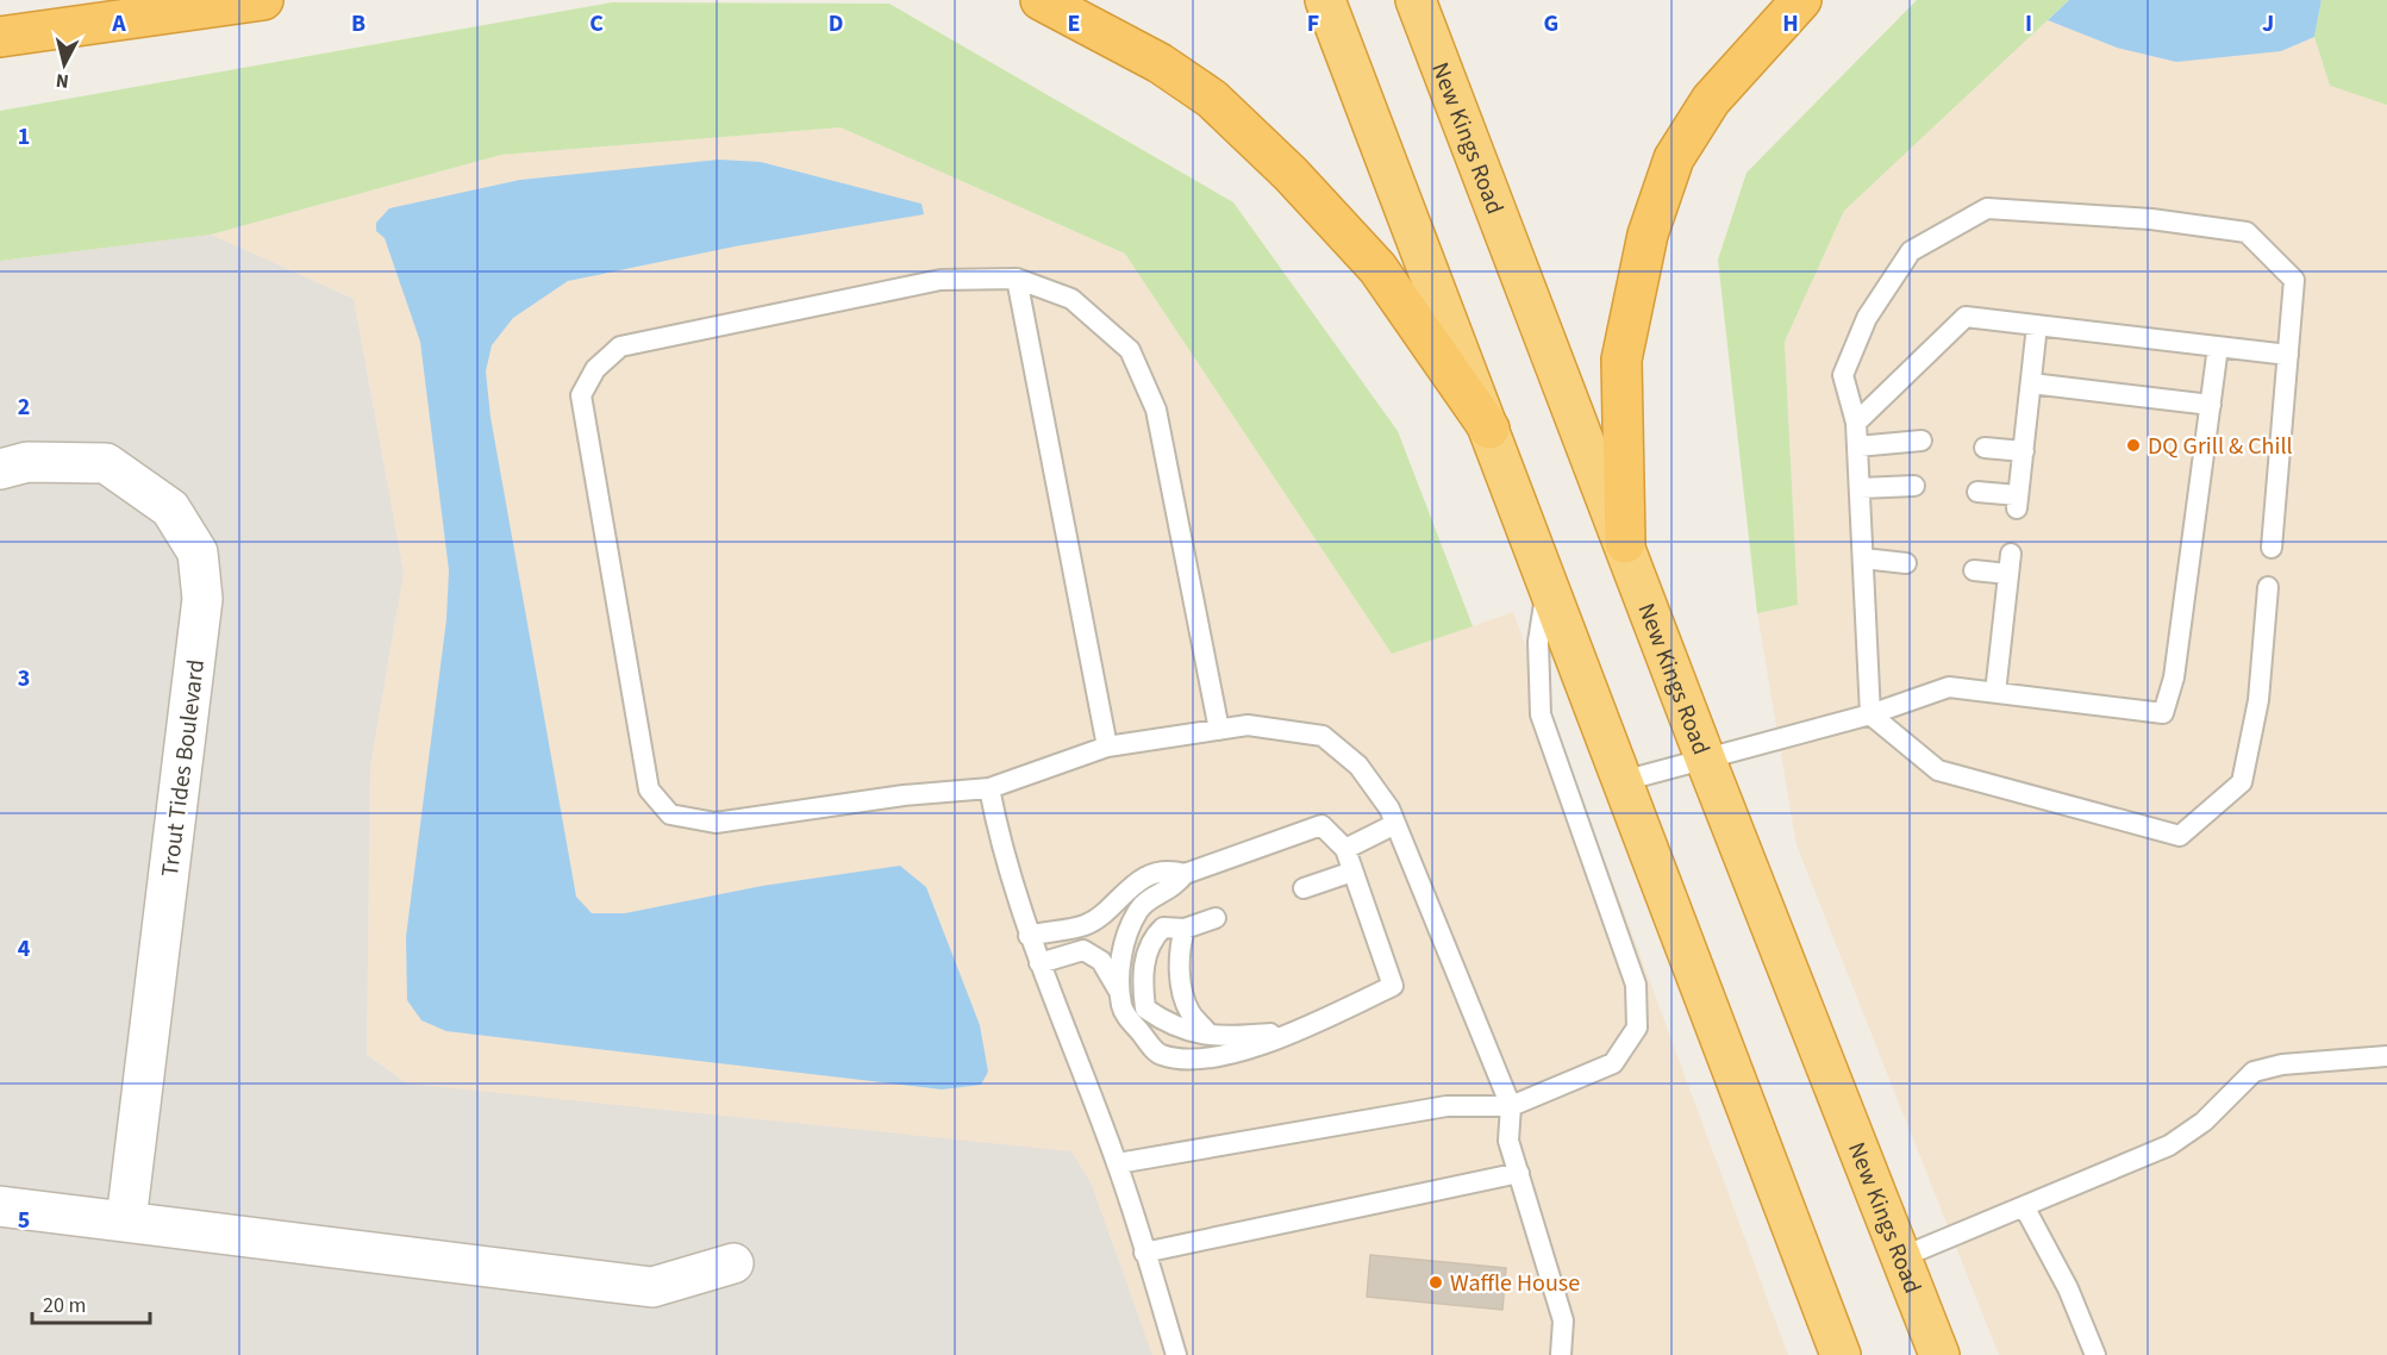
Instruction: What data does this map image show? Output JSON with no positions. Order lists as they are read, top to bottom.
{
  "streets": {
    "highway": ["New Kings Road"],
    "street": ["Trout Tides Boulevard"]
  },
  "places": ["DQ Grill & Chill", "Waffle House"],
  "scale_bar": "20 m",
  "north": "bottom",
  "grid": {
    "columns": [
      "A",
      "B",
      "C",
      "D",
      "E",
      "F",
      "G",
      "H",
      "I",
      "J"
    ],
    "rows": [
      "1",
      "2",
      "3",
      "4",
      "5"
    ]
  }
}
